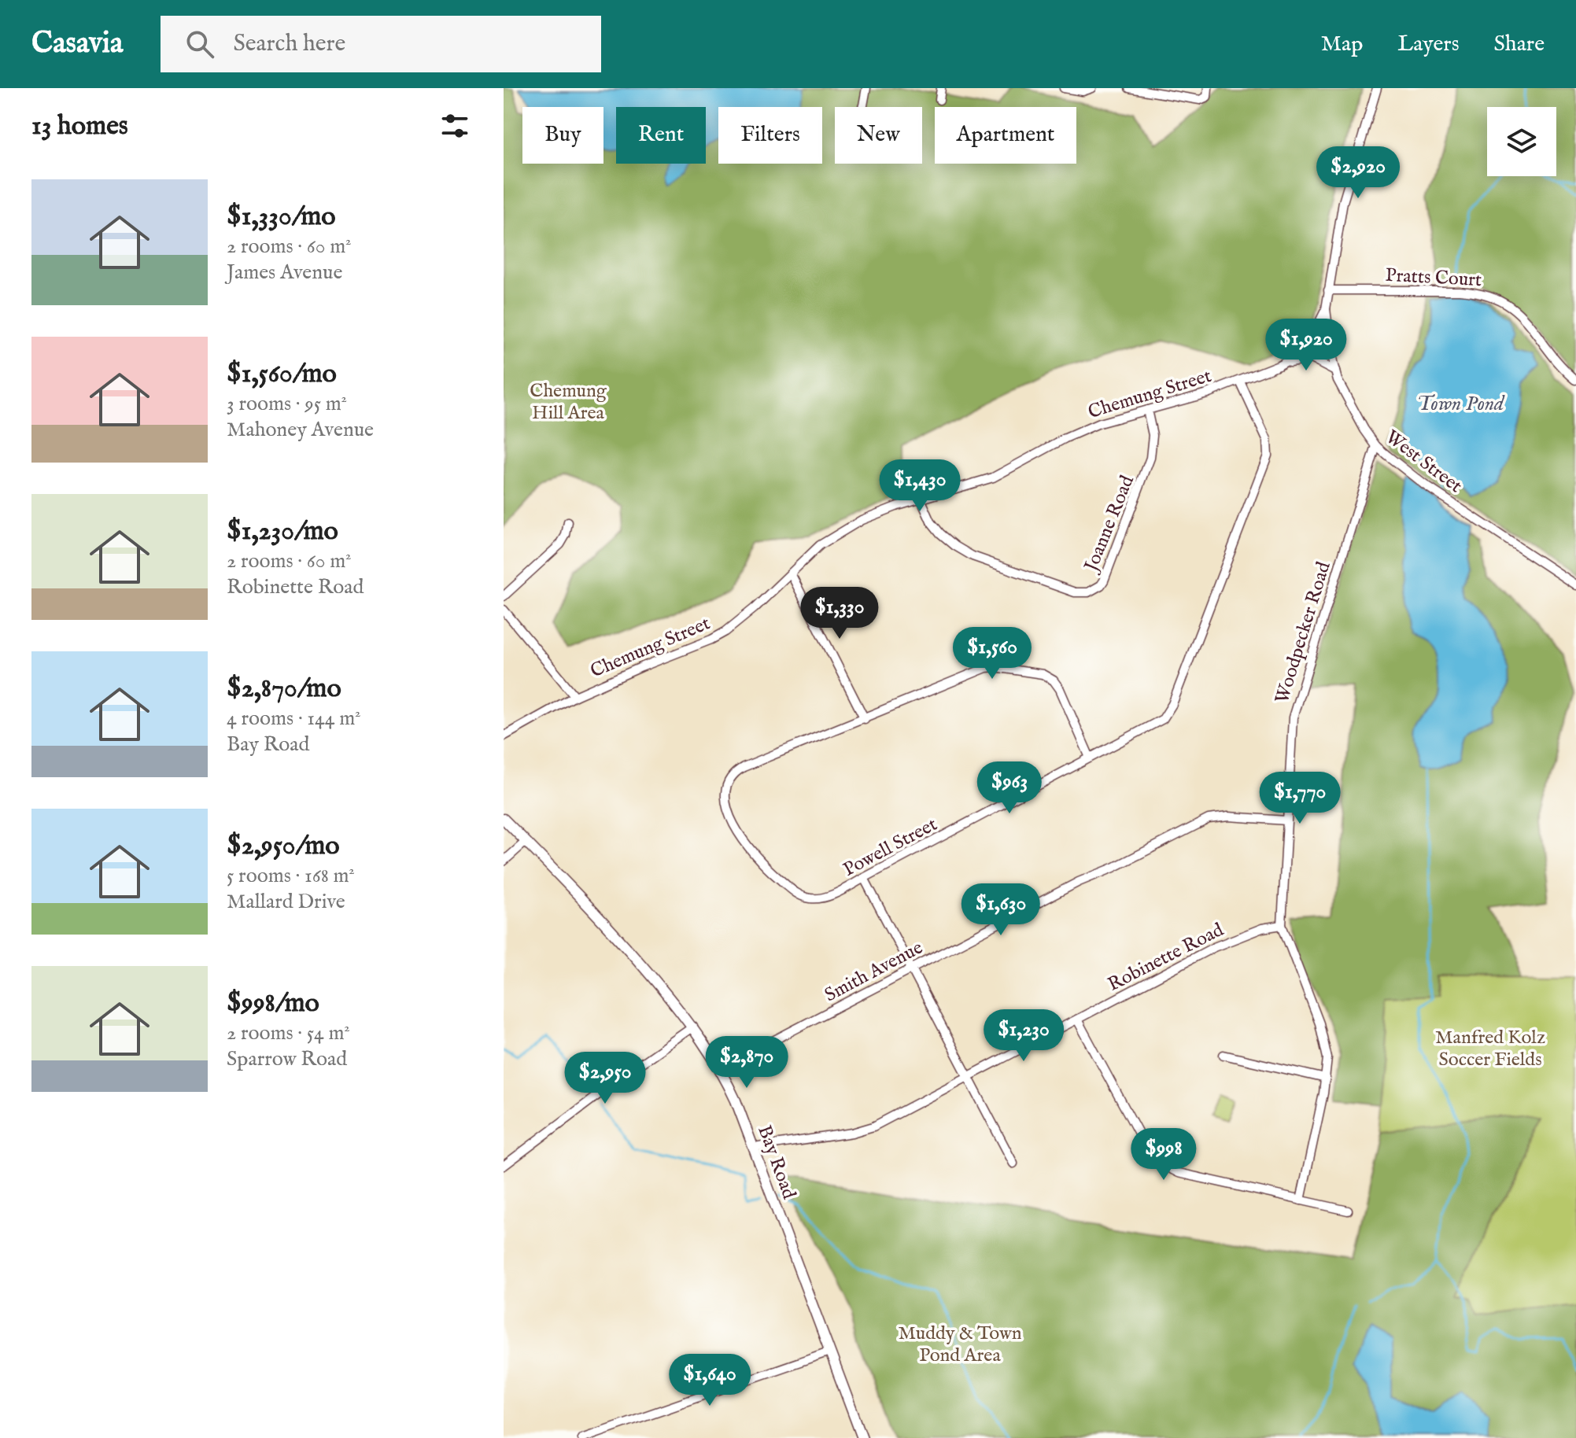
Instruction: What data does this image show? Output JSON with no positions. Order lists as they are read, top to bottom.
{
  "streets": {
    "main road": ["Bay Road"],
    "street": [
      "Pratts Court",
      "Chemung Street",
      "West Street",
      "Joanne Road",
      "Woodpecker Road",
      "Powell Street",
      "Robinette Road",
      "Smith Avenue"
    ]
  },
  "crossings": [
    ["Pratts Court", "West Street"],
    ["Chemung Street", "West Street"],
    ["Chemung Street", "Joanne Road"],
    ["Chemung Street", "Powell Street"],
    ["West Street", "Woodpecker Road"],
    ["Woodpecker Road", "Robinette Road"],
    ["Woodpecker Road", "Smith Avenue"],
    ["Robinette Road", "Bay Road"],
    ["Smith Avenue", "Bay Road"]
  ],
  "water": ["Town Pond"],
  "parks": ["Chemung Hill Area", "Manfred Kolz Soccer Fields", "Muddy & Town Pond Area"],
  "page": {
    "header": "Casavia",
    "search": "Search here",
    "nav": ["Map", "Layers", "Share"],
    "heading": "13 homes",
    "chip": [
      "Buy",
      "Rent",
      "Filters",
      "New",
      "Apartment"
    ],
    "price": [
      "$2,920",
      "$1,920",
      "$1,430",
      "$1,330",
      "$1,560",
      "$963",
      "$1,770",
      "$1,630",
      "$1,230",
      "$2,870",
      "$2,950",
      "$998",
      "$1,640"
    ],
    "list": [
      {
        "name": "$1,330/mo",
        "note": "2 rooms · 60 m² · James Avenue"
      },
      {
        "name": "$1,560/mo",
        "note": "3 rooms · 95 m² · Mahoney Avenue"
      },
      {
        "name": "$1,230/mo",
        "note": "2 rooms · 60 m² · Robinette Road"
      },
      {
        "name": "$2,870/mo",
        "note": "4 rooms · 144 m² · Bay Road"
      },
      {
        "name": "$2,950/mo",
        "note": "5 rooms · 168 m² · Mallard Drive"
      },
      {
        "name": "$998/mo",
        "note": "2 rooms · 54 m² · Sparrow Road"
      }
    ]
  }
}
